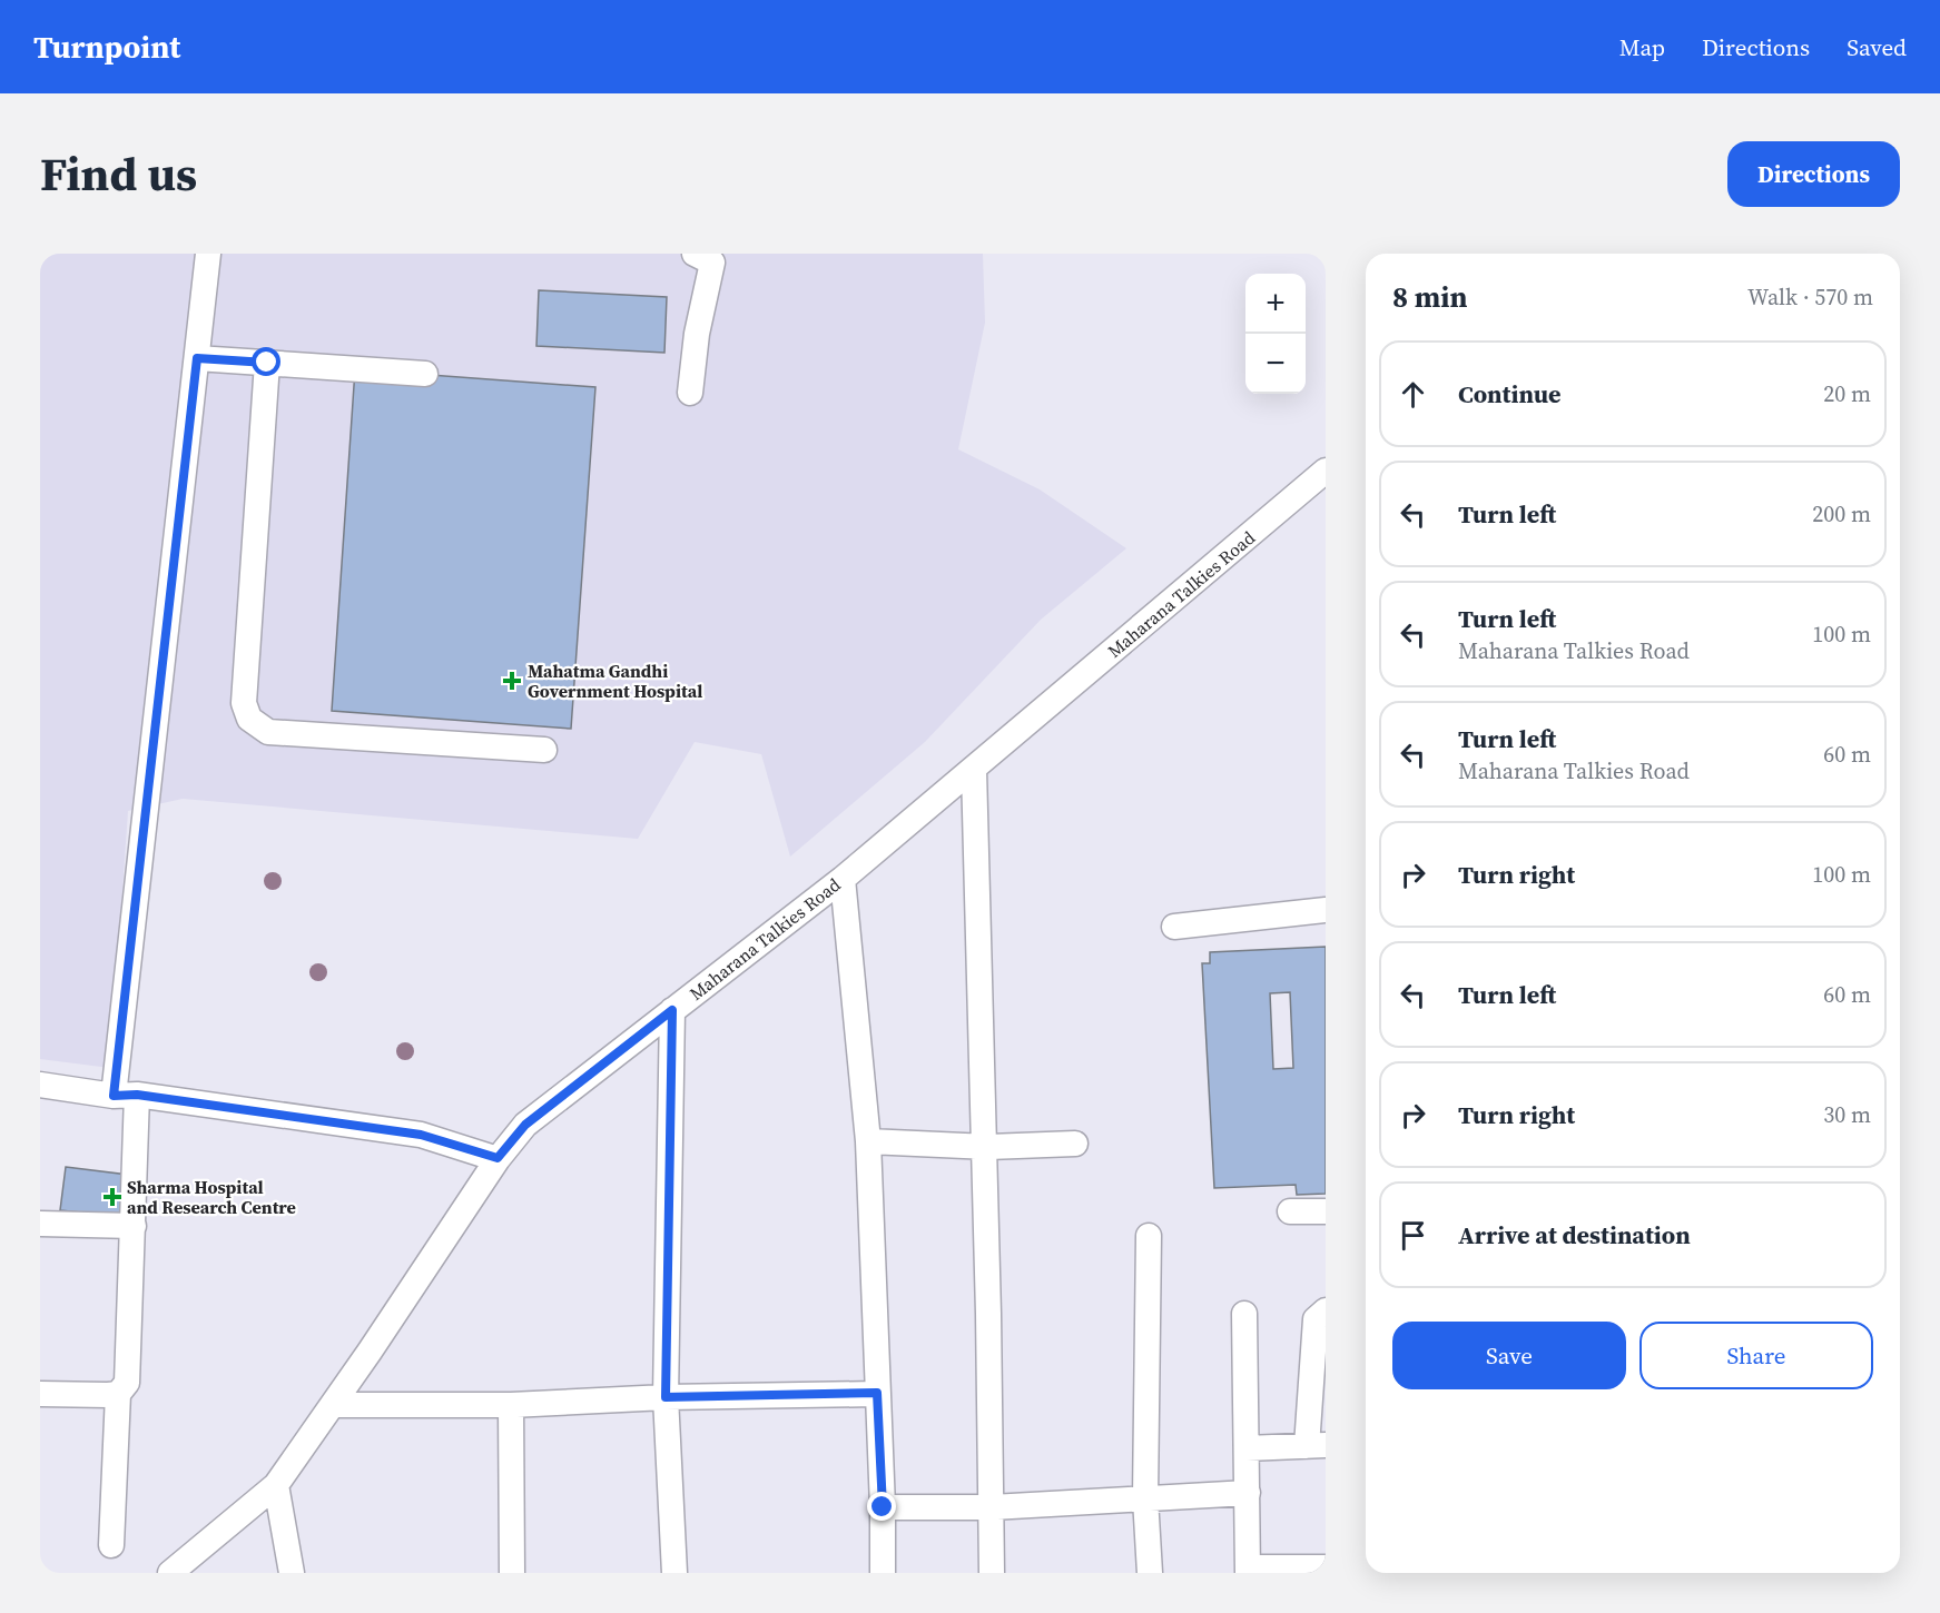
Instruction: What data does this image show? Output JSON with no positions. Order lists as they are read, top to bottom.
{
  "streets": {
    "street": ["Maharana Talkies Road"]
  },
  "places": {
    "health": ["Mahatma Gandhi Government Hospital", "Sharma Hospital and Research Centre"]
  },
  "page": {
    "header": "Turnpoint",
    "nav": ["Map", "Directions", "Saved"],
    "title": "Find us",
    "buttons": [
      "Directions",
      ["Save", "Share"]
    ],
    "heading": ["8 min", "Walk · 570 m"],
    "map_buttons": ["+", "−"],
    "list": [
      ["Continue", "20 m"],
      ["Turn left", "200 m"],
      ["Turn left", "Maharana Talkies Road", "100 m"],
      ["Turn left", "Maharana Talkies Road", "60 m"],
      ["Turn right", "100 m"],
      ["Turn left", "60 m"],
      ["Turn right", "30 m"],
      "Arrive at destination"
    ]
  }
}
